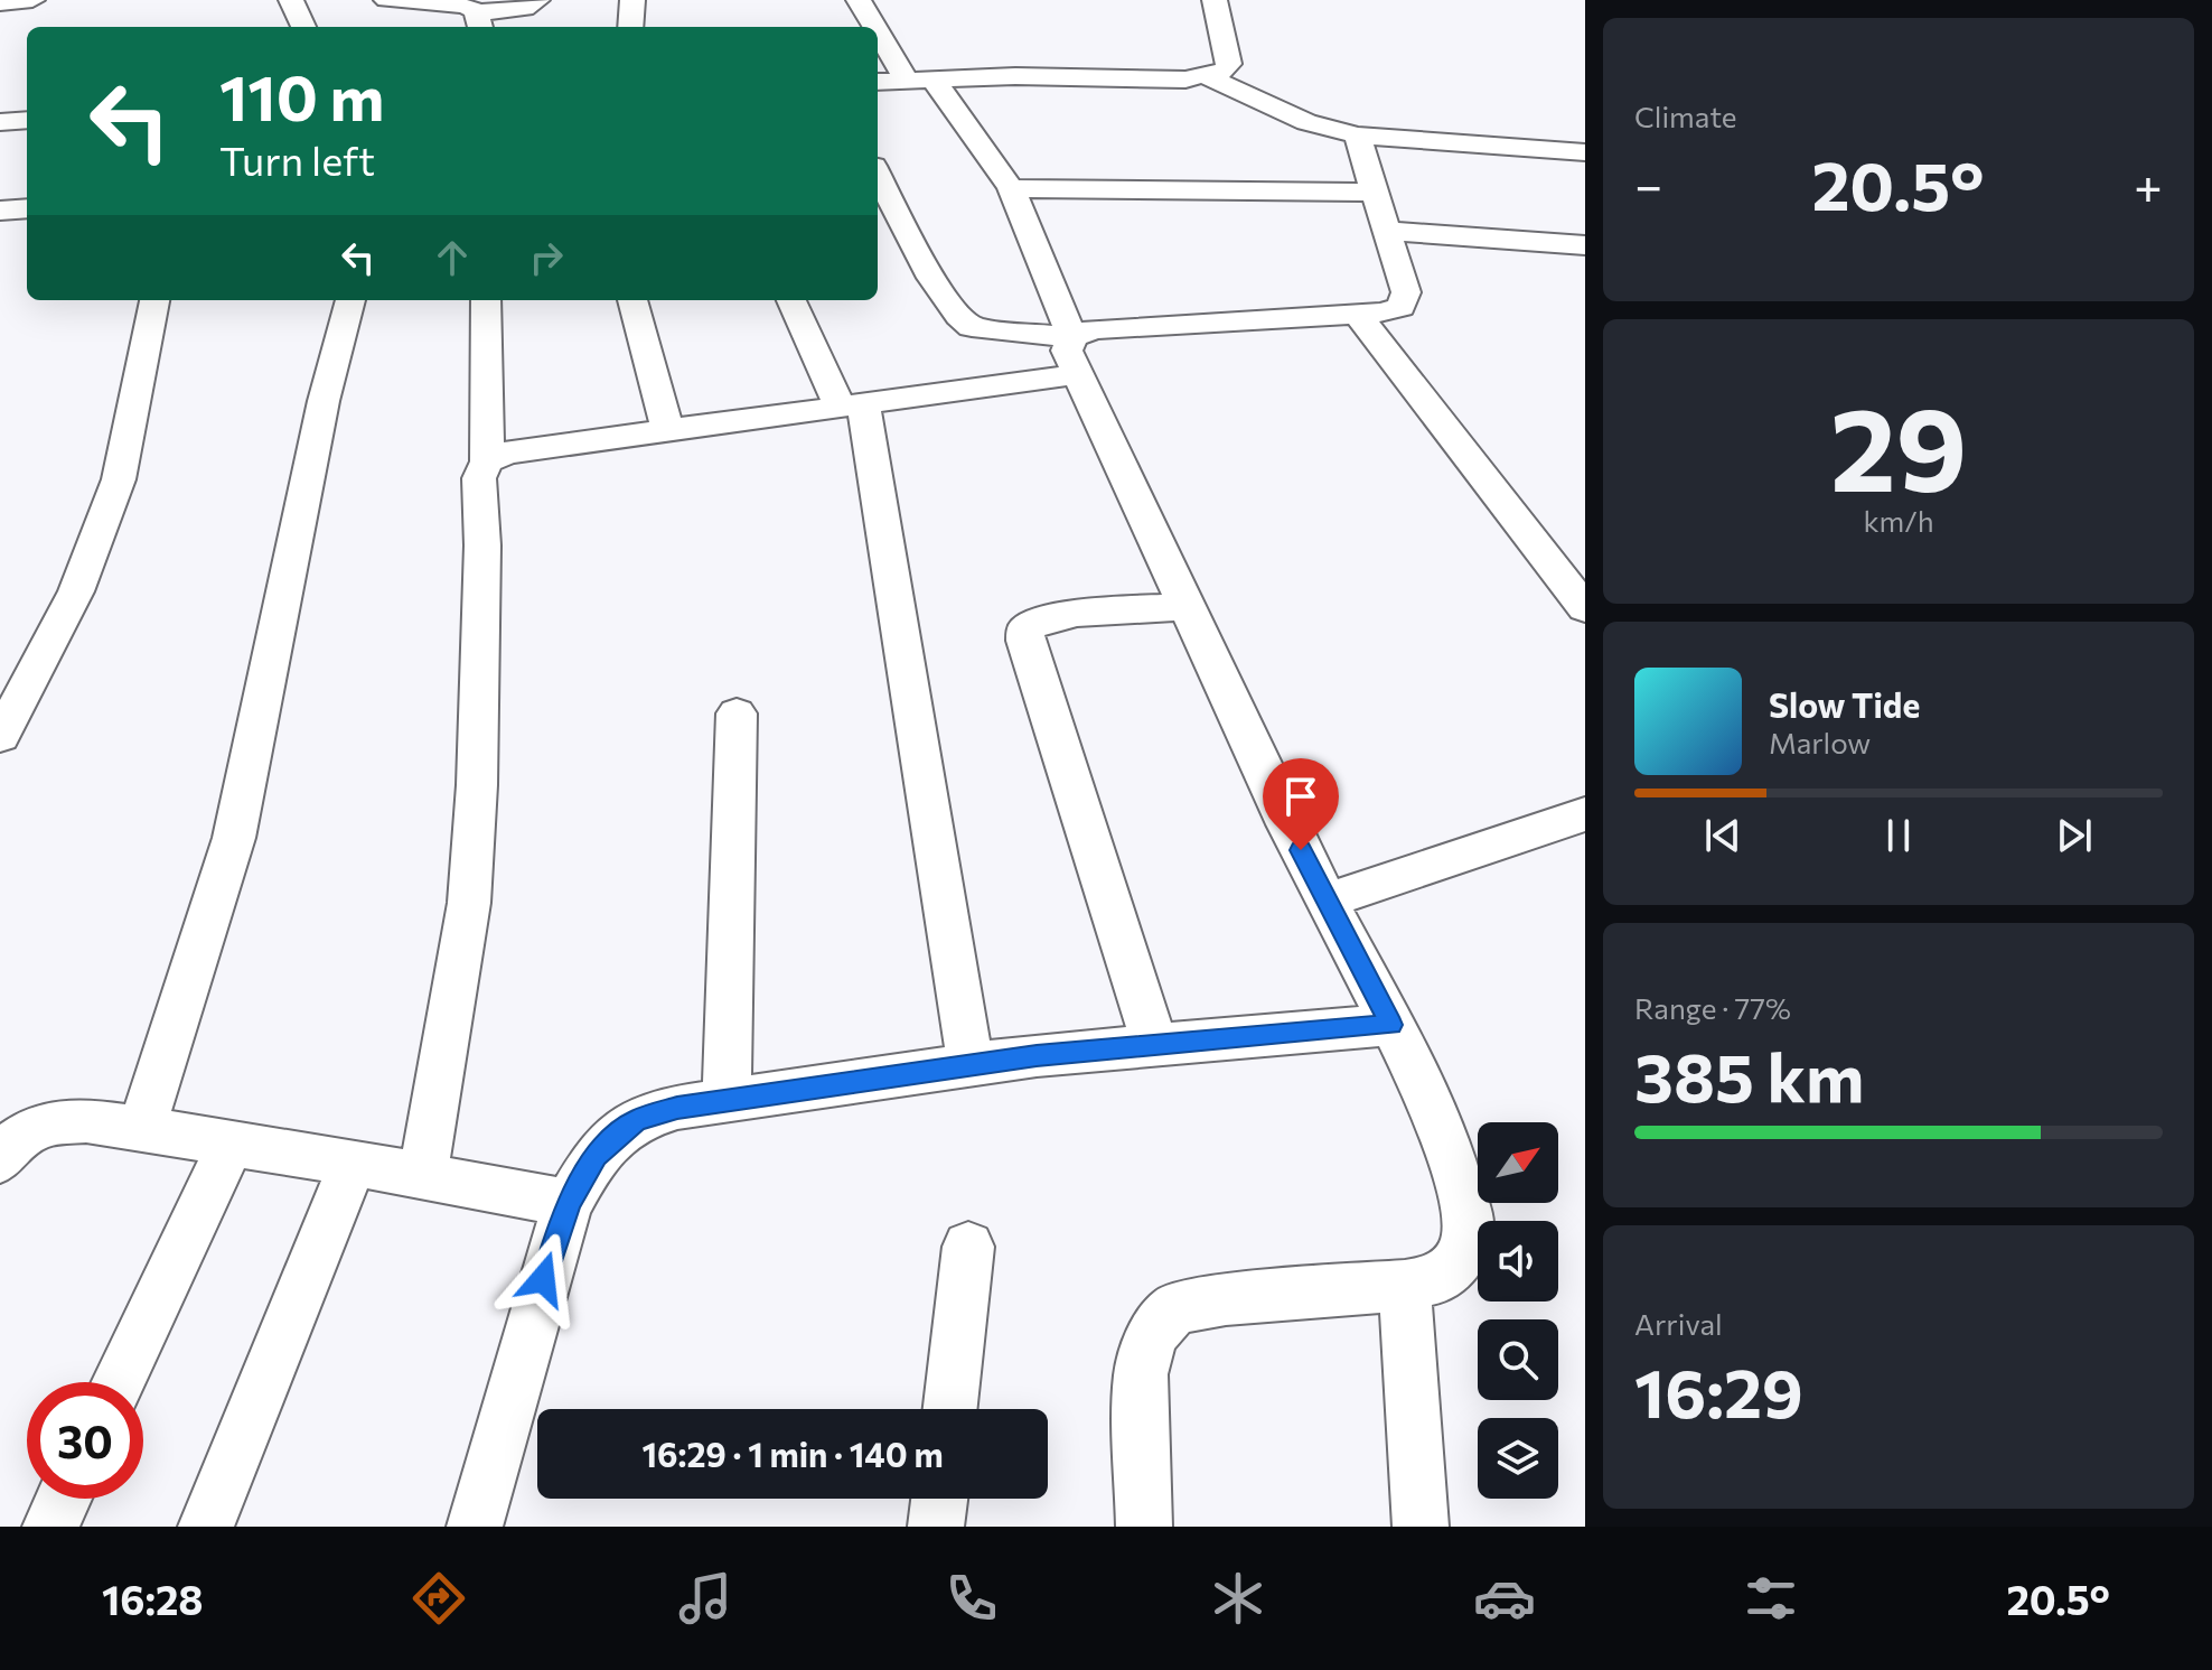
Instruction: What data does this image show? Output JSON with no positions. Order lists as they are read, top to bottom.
{
  "north": "top right",
  "page": {
    "tile": [
      "Climate",
      ["29", "km/h"],
      ["Range · 77%", "385 km"],
      ["Arrival", "16:29"]
    ],
    "turn": ["110 m", "Turn left"],
    "heat": ["−", "20.5°", "+"],
    "song": ["Slow Tide", "Marlow"],
    "limit": "30",
    "trip": "16:29 · 1 min · 140 m",
    "tabs": ["16:28", "20.5°"]
  }
}
